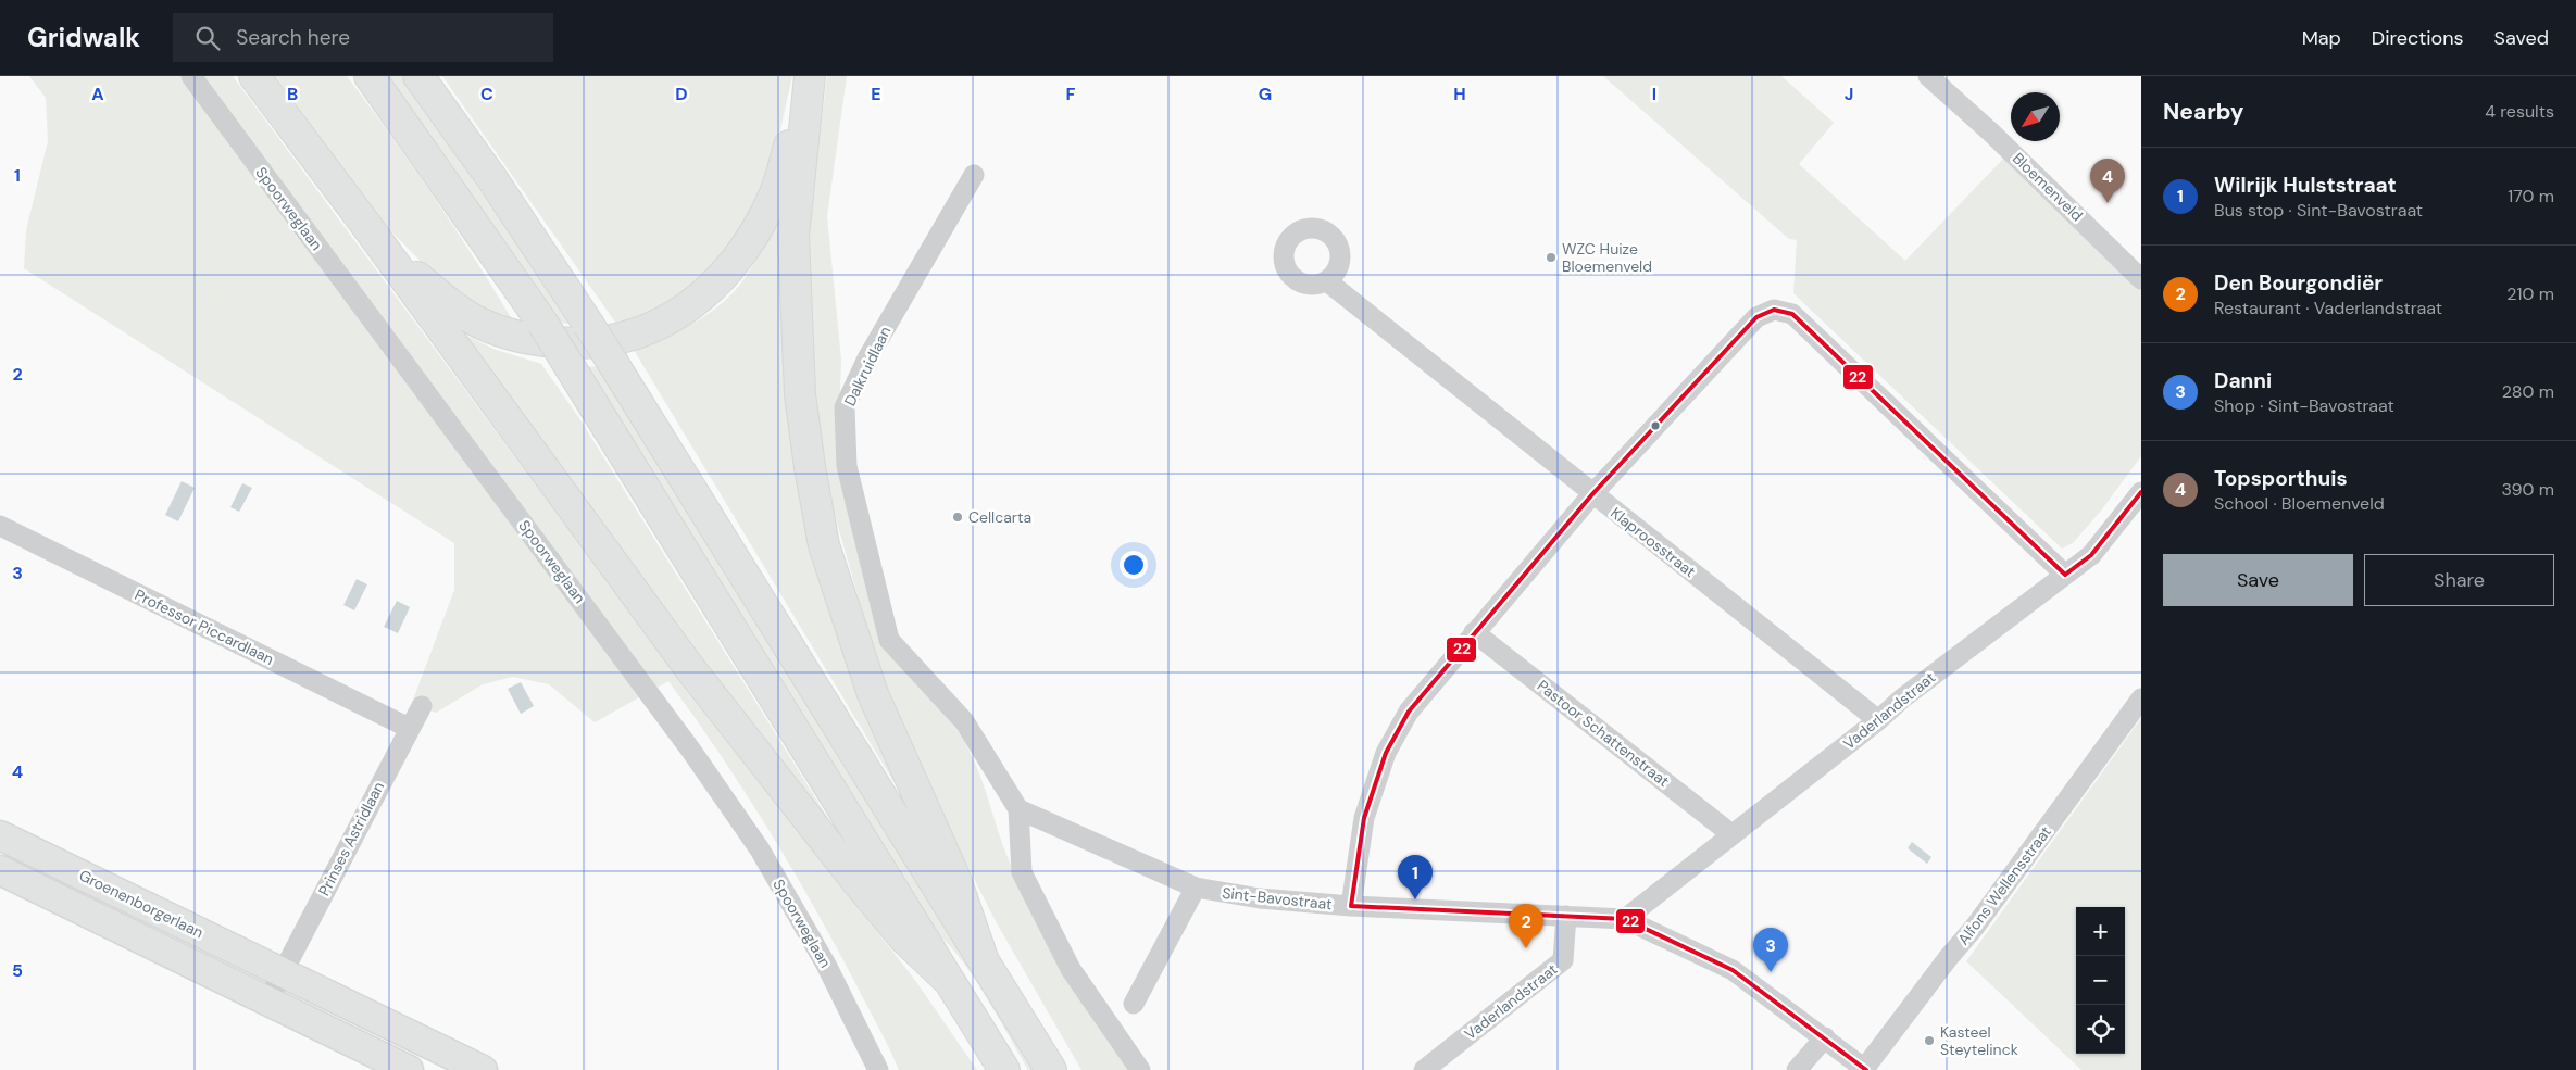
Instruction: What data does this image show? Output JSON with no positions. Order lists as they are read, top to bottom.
{
  "streets": {
    "street": [
      "Bloemenveld",
      "Spoorweglaan",
      "Dalkruidlaan",
      "Klaproosstraat",
      "Professor Piccardlaan",
      "Vaderlandstraat",
      "Pastoor Schattenstraat",
      "Prinses Astridlaan",
      "Alfons Wellensstraat",
      "Sint-Bavostraat",
      "Groenenborgerlaan"
    ]
  },
  "crossings": [
    ["Dalkruidlaan", "Sint-Bavostraat"],
    ["Klaproosstraat", "Vaderlandstraat"],
    ["Professor Piccardlaan", "Prinses Astridlaan"],
    ["Vaderlandstraat", "Pastoor Schattenstraat"],
    ["Vaderlandstraat", "Sint-Bavostraat"],
    ["Prinses Astridlaan", "Groenenborgerlaan"],
    ["Alfons Wellensstraat", "Sint-Bavostraat"]
  ],
  "places": ["WZC Huize Bloemenveld", "Cellcarta", "Kasteel Steytelinck"],
  "lines": ["transit line 22"],
  "north": "bottom left",
  "page": {
    "header": "Gridwalk",
    "search": "Search here",
    "nav": ["Map", "Directions", "Saved"],
    "heading": ["Nearby", "4 results"],
    "list": [
      {
        "mark": "1",
        "name": "Wilrijk Hulststraat",
        "note": "Bus stop · Sint-Bavostraat",
        "value": "170 m"
      },
      {
        "mark": "2",
        "name": "Den Bourgondiër",
        "note": "Restaurant · Vaderlandstraat",
        "value": "210 m"
      },
      {
        "mark": "3",
        "name": "Danni",
        "note": "Shop · Sint-Bavostraat",
        "value": "280 m"
      },
      {
        "mark": "4",
        "name": "Topsporthuis",
        "note": "School · Bloemenveld",
        "value": "390 m"
      }
    ],
    "pins": [
      "4",
      "1",
      "2",
      "3"
    ],
    "buttons": ["Save", "Share"],
    "map_buttons": ["+", "−"]
  },
  "grid": {
    "columns": [
      "A",
      "B",
      "C",
      "D",
      "E",
      "F",
      "G",
      "H",
      "I",
      "J"
    ],
    "rows": [
      "1",
      "2",
      "3",
      "4",
      "5"
    ]
  }
}
